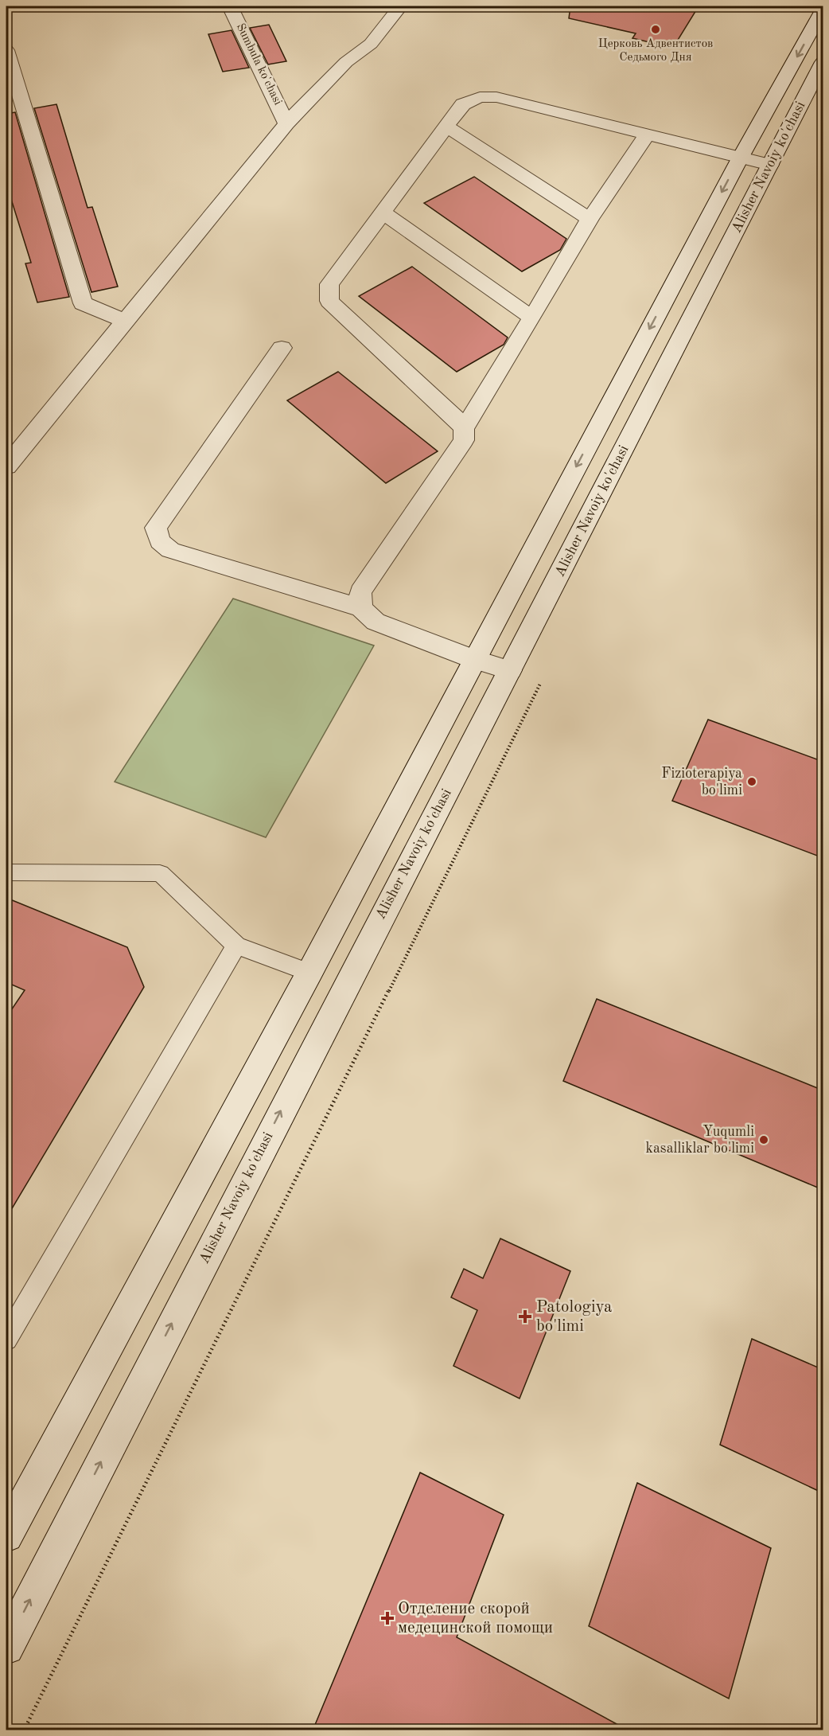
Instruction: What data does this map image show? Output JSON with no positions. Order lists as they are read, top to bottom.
{
  "streets": {
    "street": ["Sumbula ko'chasi", "Alisher Navoiy ko'chasi"]
  },
  "places": {
    "other": ["Церковь Адвентистов Седьмого Дня", "Fizioterapiya bo'limi", "Yuqumli kasalliklar bo'limi"],
    "health": ["Patologiya bo'limi", "Отделение скорой медецинской помощи"]
  }
}
